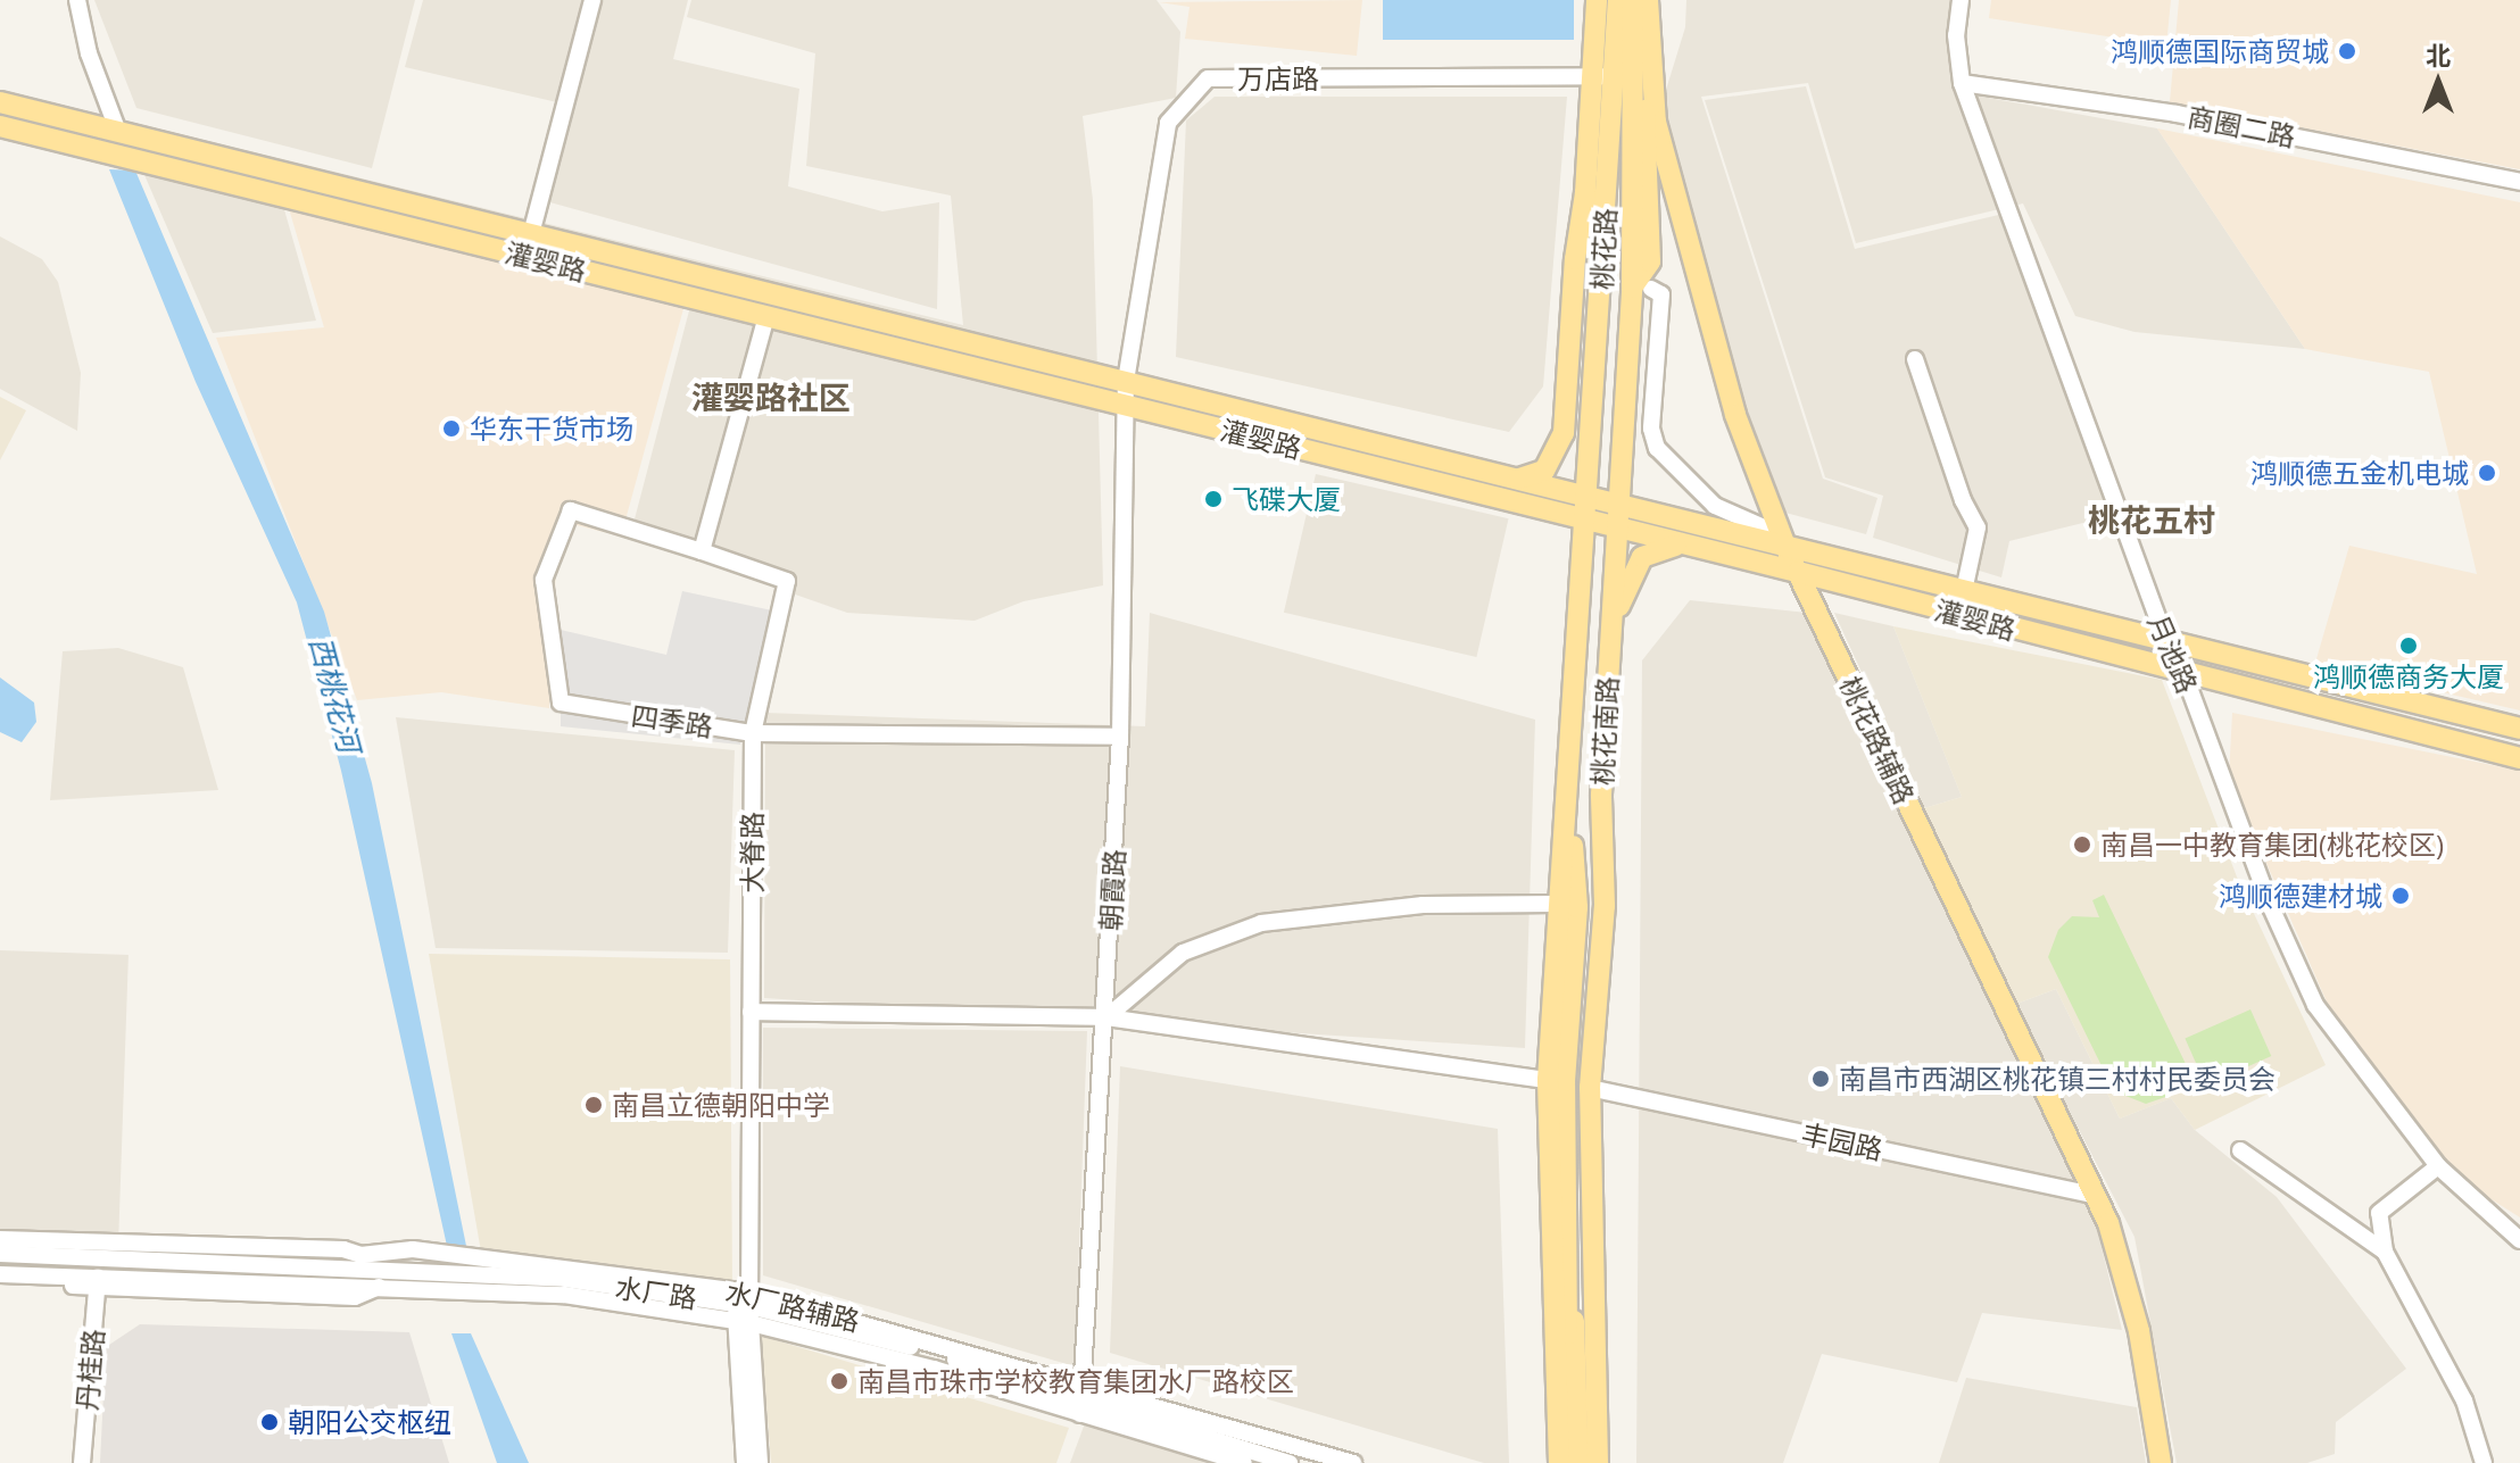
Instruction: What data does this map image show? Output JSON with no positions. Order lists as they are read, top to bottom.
{
  "streets": {
    "main road": [
      "桃花路",
      "灌婴路",
      "桃花南路",
      "桃花路辅路"
    ],
    "street": [
      "万店路",
      "商圈二路",
      "月池路",
      "四季路",
      "大脊路",
      "朝霞路",
      "丰园路",
      "水厂路",
      "水厂路辅路",
      "丹桂路"
    ]
  },
  "crossings": [
    ["万店路", "桃花路"],
    ["万店路", "灌婴路"],
    ["万店路", "朝霞路"],
    ["商圈二路", "月池路"],
    ["桃花路", "灌婴路"],
    ["桃花路", "桃花南路"],
    ["灌婴路", "月池路"],
    ["灌婴路", "桃花南路"],
    ["灌婴路", "桃花路辅路"],
    ["灌婴路", "朝霞路"],
    ["四季路", "大脊路"],
    ["四季路", "朝霞路"],
    ["桃花南路", "丰园路"],
    ["桃花路辅路", "丰园路"],
    ["大脊路", "水厂路"],
    ["大脊路", "水厂路辅路"],
    ["朝霞路", "水厂路"],
    ["水厂路", "水厂路辅路"],
    ["水厂路", "丹桂路"]
  ],
  "districts": ["灌婴路社区", "桃花五村"],
  "water": ["西桃花河"],
  "places": [
    "鸿顺德国际商贸城",
    "华东干货市场",
    "鸿顺德五金机电城",
    "飞碟大厦",
    "鸿顺德商务大厦",
    "南昌一中教育集团(桃花校区)",
    "鸿顺德建材城",
    "南昌市西湖区桃花镇三村村民委员会",
    "南昌立德朝阳中学",
    "南昌市珠市学校教育集团水厂路校区",
    "朝阳公交枢纽"
  ],
  "north": "top"
}
